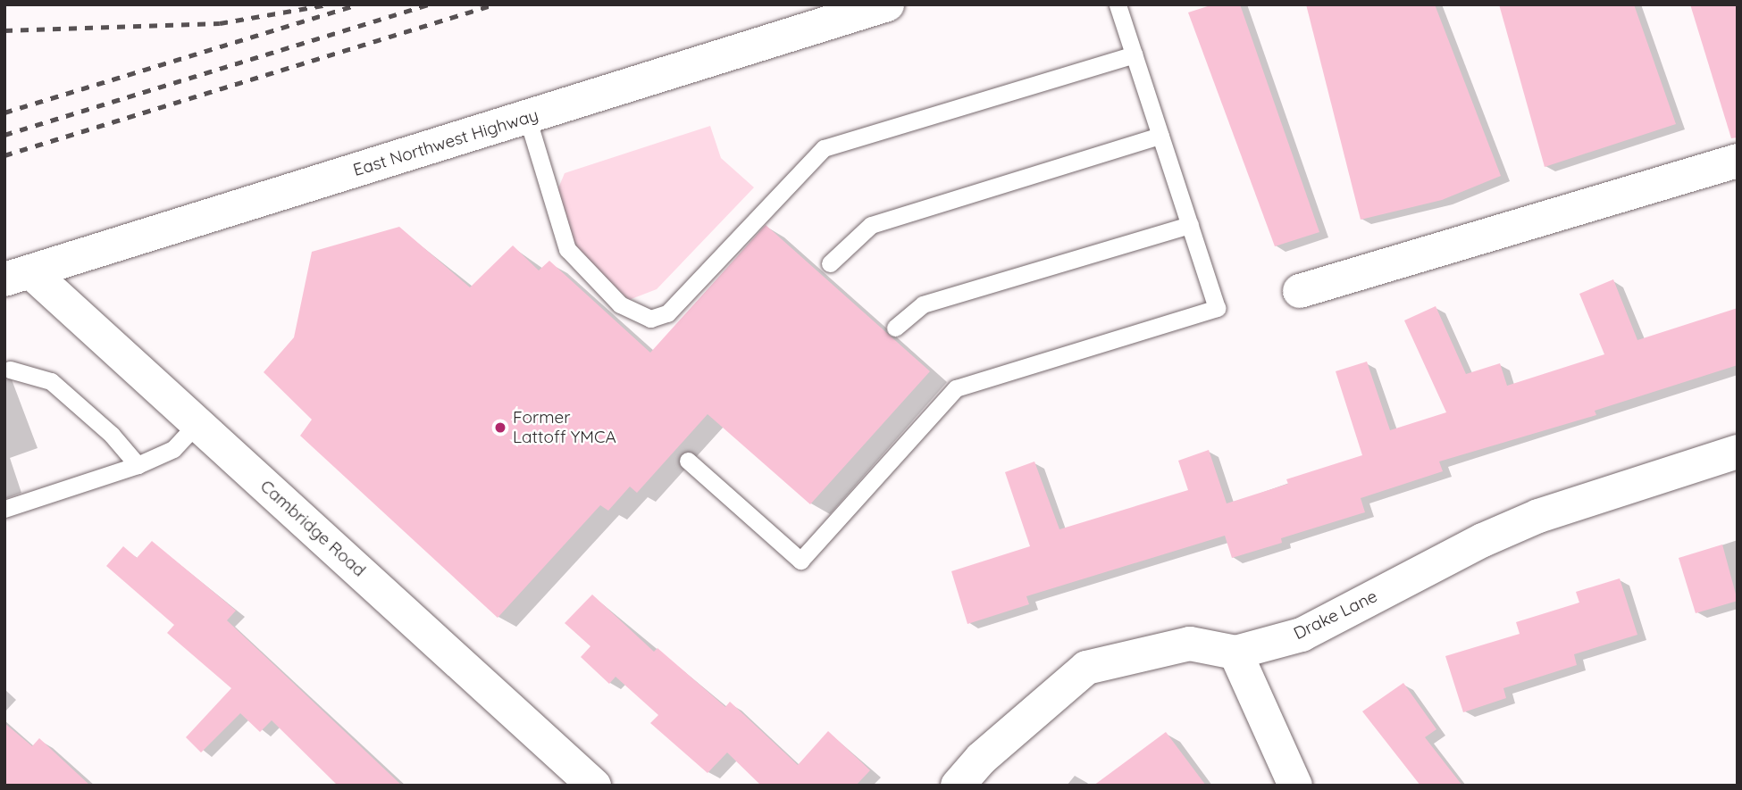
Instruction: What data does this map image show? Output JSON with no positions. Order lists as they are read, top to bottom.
{
  "streets": {
    "street": ["East Northwest Highway", "Cambridge Road", "Drake Lane"]
  },
  "crossings": [
    ["East Northwest Highway", "Cambridge Road"]
  ],
  "places": ["Former Lattoff YMCA"]
}
